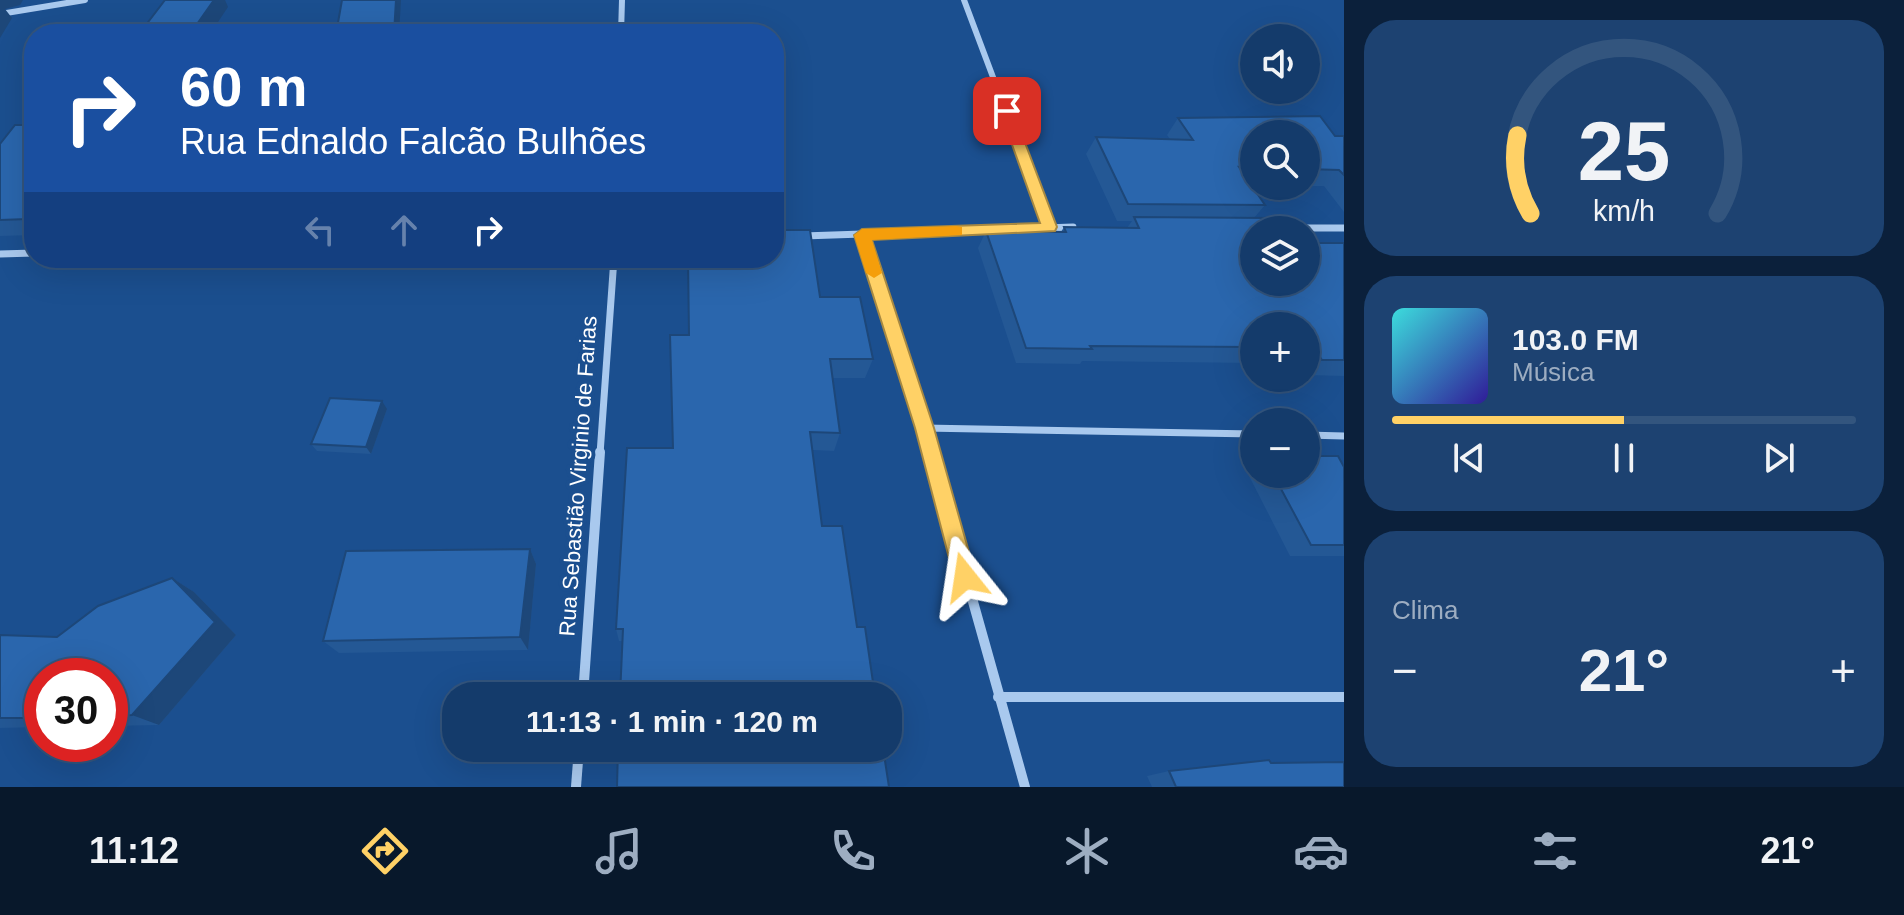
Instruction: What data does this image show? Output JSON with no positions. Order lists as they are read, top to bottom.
{
  "streets": {
    "street": ["Rua Sebastião Virginio de Farias"]
  },
  "page": {
    "map_buttons": ["+", "−"],
    "turn": ["60 m", "Rua Ednaldo Falcão Bulhões"],
    "song": ["103.0 FM", "Música"],
    "tile": "Clima",
    "heat": ["−", "21°", "+"],
    "limit": "30",
    "trip": "11:13 · 1 min · 120 m",
    "tabs": ["11:12", "21°"],
    "gauge": ["25", "km/h"]
  }
}
